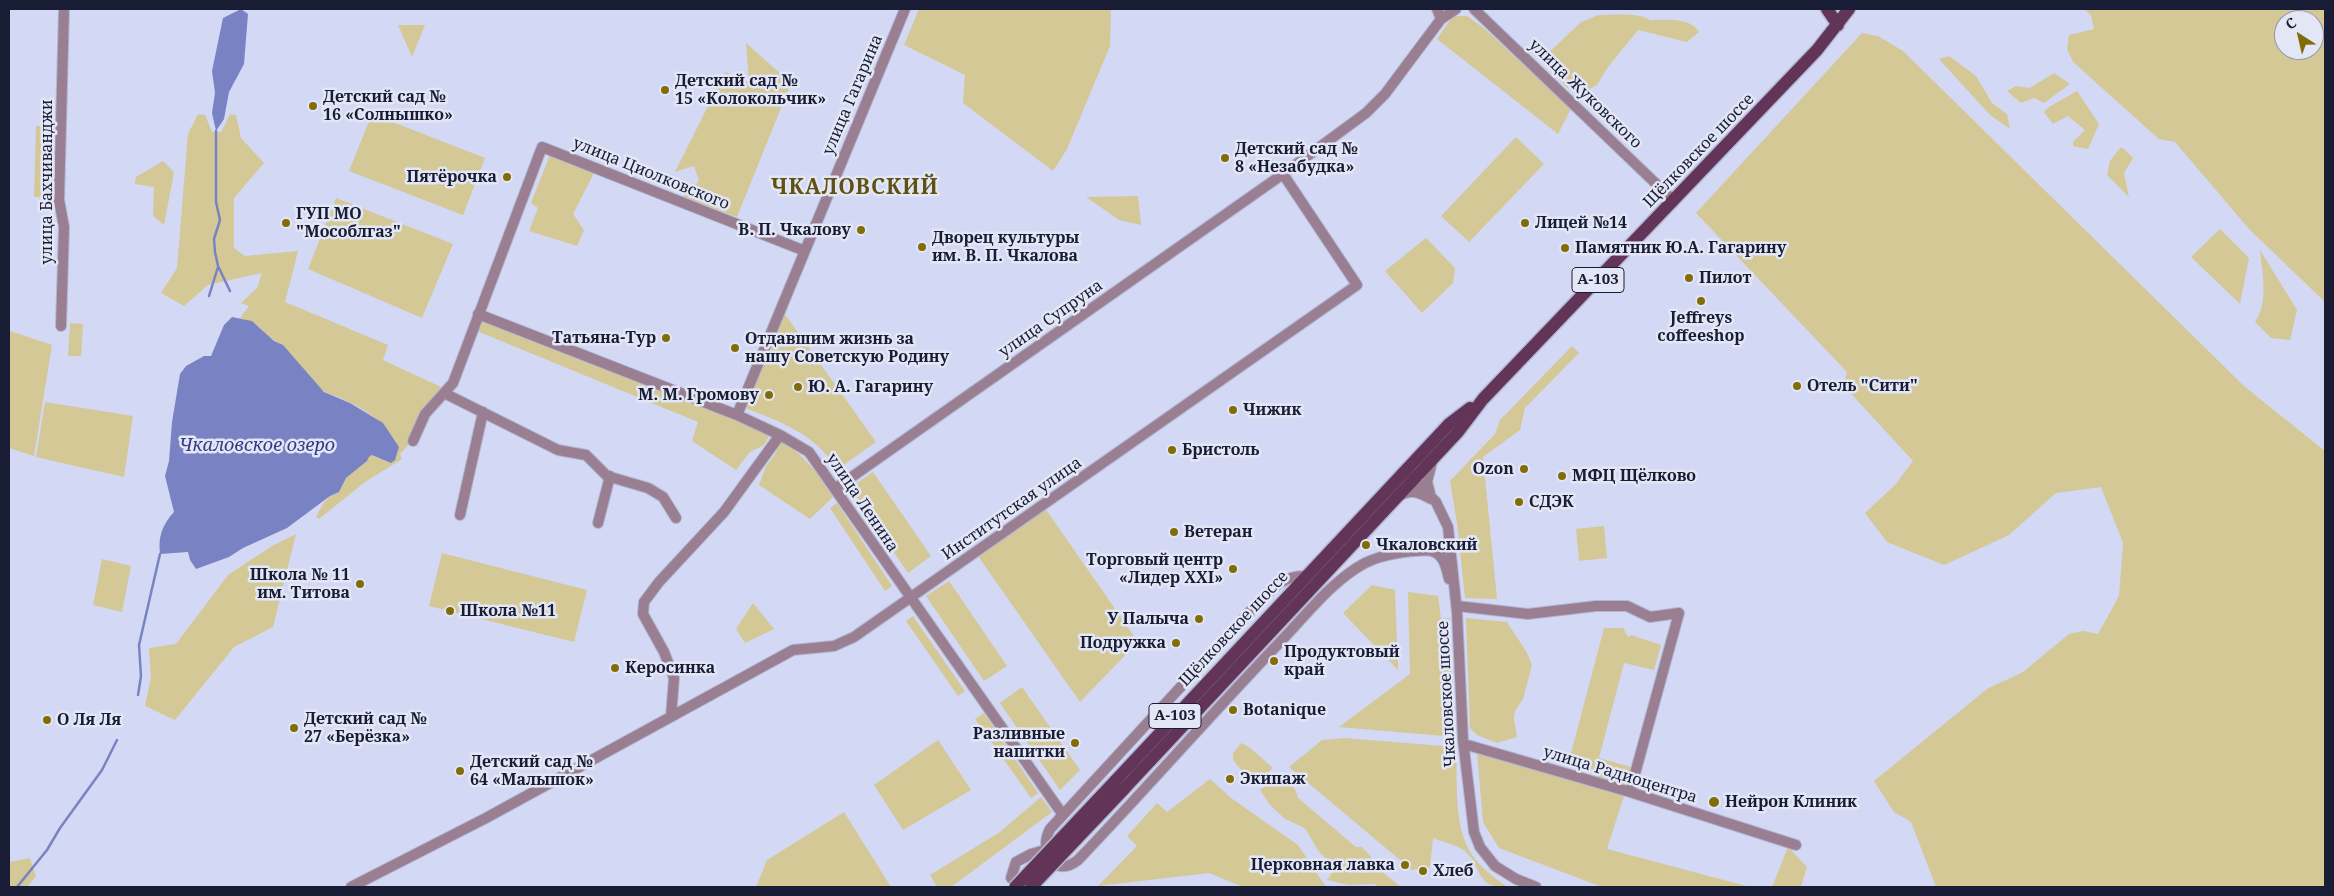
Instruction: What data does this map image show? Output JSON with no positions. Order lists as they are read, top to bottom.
{
  "streets": {
    "main road": ["Щёлковское шоссе", "А-103"],
    "street": [
      "улица Жуковского",
      "улица Гагарина",
      "улица Циолковского",
      "улица Бахчиванджи",
      "улица Супруна",
      "улица Ленина",
      "Институтская улица",
      "Чкаловское шоссе",
      "улица Радиоцентра"
    ]
  },
  "crossings": [
    ["улица Жуковского", "Щёлковское шоссе"],
    ["улица Гагарина", "улица Циолковского"],
    ["улица Гагарина", "улица Ленина"],
    ["Щёлковское шоссе", "А-103"],
    ["Щёлковское шоссе", "Чкаловское шоссе"],
    ["улица Циолковского", "улица Ленина"],
    ["А-103", "улица Ленина"],
    ["А-103", "Чкаловское шоссе"],
    ["улица Супруна", "улица Ленина"],
    ["улица Супруна", "Институтская улица"],
    ["улица Ленина", "Институтская улица"],
    ["Чкаловское шоссе", "улица Радиоцентра"]
  ],
  "districts": ["ЧКАЛОВСКИЙ"],
  "water": ["Чкаловское озеро"],
  "places": [
    "Детский сад № 15 «Колокольчик»",
    "Детский сад № 16 «Солнышко»",
    "Детский сад № 8 «Незабудка»",
    "Пятёрочка",
    "ГУП МО \"Мособлгаз\"",
    "Лицей №14",
    "В. П. Чкалову",
    "Дворец культуры им. В. П. Чкалова",
    "Памятник Ю.А. Гагарину",
    "Пилот",
    "Jeffreys coffeeshop",
    "Татьяна-Тур",
    "Отдавшим жизнь за нашу Советскую Родину",
    "Отель \"Сити\"",
    "Ю. А. Гагарину",
    "М. М. Громову",
    "Чижик",
    "Бристоль",
    "Ozon",
    "МФЦ Щёлково",
    "СДЭК",
    "Ветеран",
    "Чкаловский",
    "Торговый центр «Лидер XXI»",
    "Школа № 11 им. Титова",
    "Школа №11",
    "У Палыча",
    "Подружка",
    "Продуктовый край",
    "Керосинка",
    "Botanique",
    "О Ля Ля",
    "Детский сад № 27 «Берёзка»",
    "Разливные напитки",
    "Детский сад № 64 «Малышок»",
    "Экипаж",
    "Нейрон Клиник",
    "Церковная лавка",
    "Хлеб"
  ],
  "north": "top left"
}
